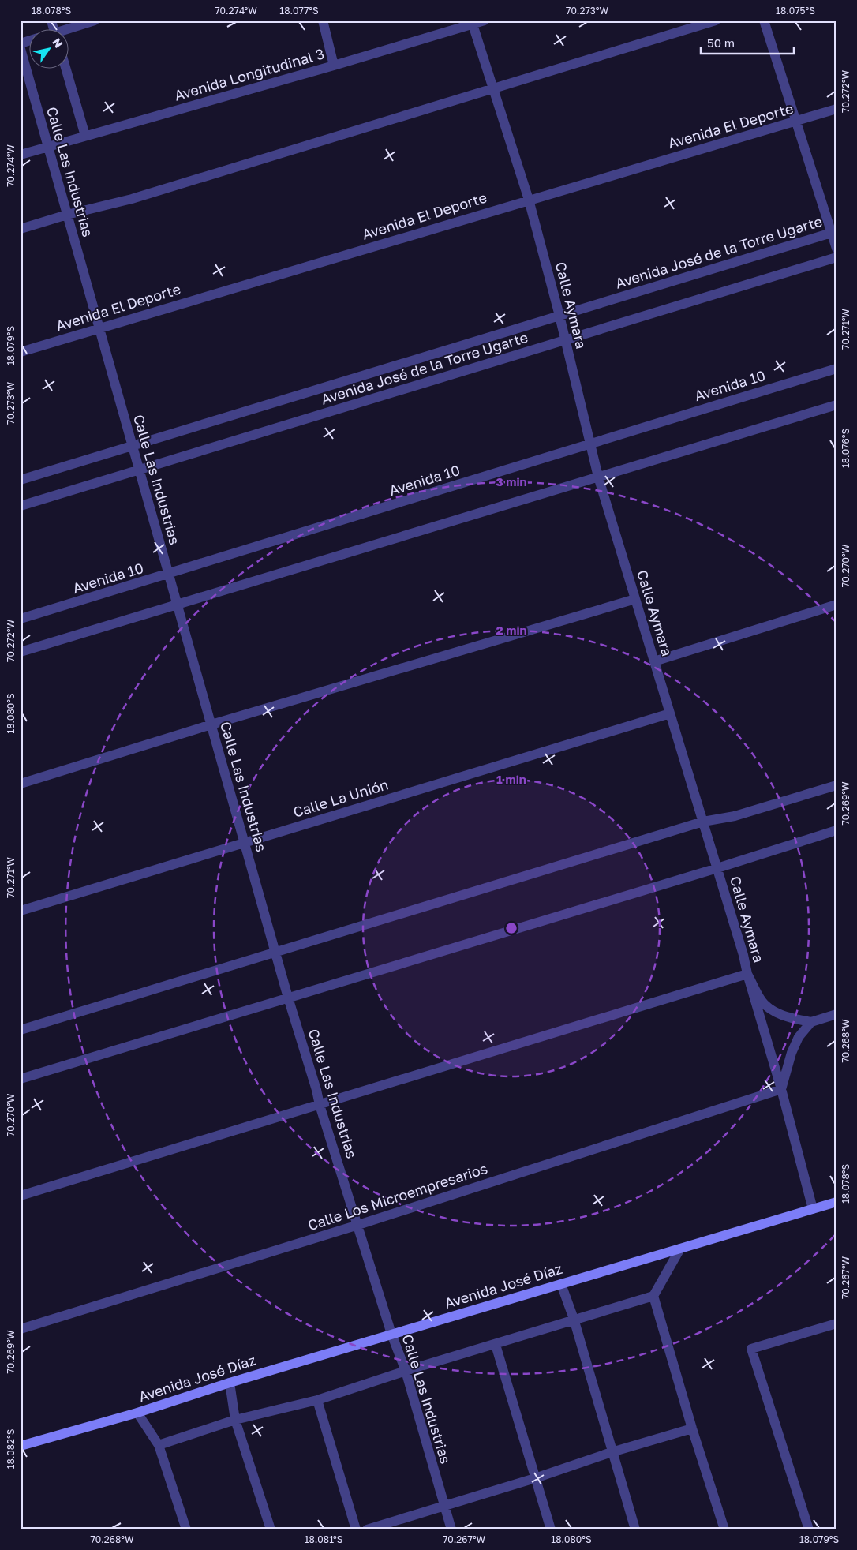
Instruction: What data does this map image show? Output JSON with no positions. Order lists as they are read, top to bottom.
{
  "streets": {
    "street": [
      "Avenida Longitudinal 3",
      "Avenida El Deporte",
      "Calle Las Industrias",
      "Avenida José de la Torre Ugarte",
      "Calle Aymara",
      "Avenida 10",
      "Calle La Unión",
      "Calle Los Microempresarios",
      "Avenida José Díaz"
    ]
  },
  "crossings": [
    ["Avenida Longitudinal 3", "Calle Las Industrias"],
    ["Avenida Longitudinal 3", "Calle Aymara"],
    ["Avenida El Deporte", "Calle Las Industrias"],
    ["Avenida El Deporte", "Calle Aymara"],
    ["Calle Las Industrias", "Avenida José de la Torre Ugarte"],
    ["Calle Las Industrias", "Avenida 10"],
    ["Calle Las Industrias", "Calle La Unión"],
    ["Calle Las Industrias", "Calle Los Microempresarios"],
    ["Calle Las Industrias", "Avenida José Díaz"],
    ["Avenida José de la Torre Ugarte", "Calle Aymara"],
    ["Calle Aymara", "Avenida 10"],
    ["Calle Aymara", "Calle La Unión"],
    ["Calle Aymara", "Calle Los Microempresarios"],
    ["Calle Aymara", "Avenida José Díaz"]
  ],
  "scale_bar": "50 m",
  "north": "top right",
  "coordinates": [
    "18.078°S",
    "70.274°W",
    "18.077°S",
    "70.273°W",
    "18.075°S",
    "70.272°W",
    "70.271°W",
    "18.079°S",
    "18.076°S",
    "70.270°W",
    "18.080°S",
    "70.269°W",
    "70.268°W",
    "70.267°W",
    "18.082°S",
    "18.081°S"
  ],
  "rings": ["3 min", "2 min", "1 min"]
}
